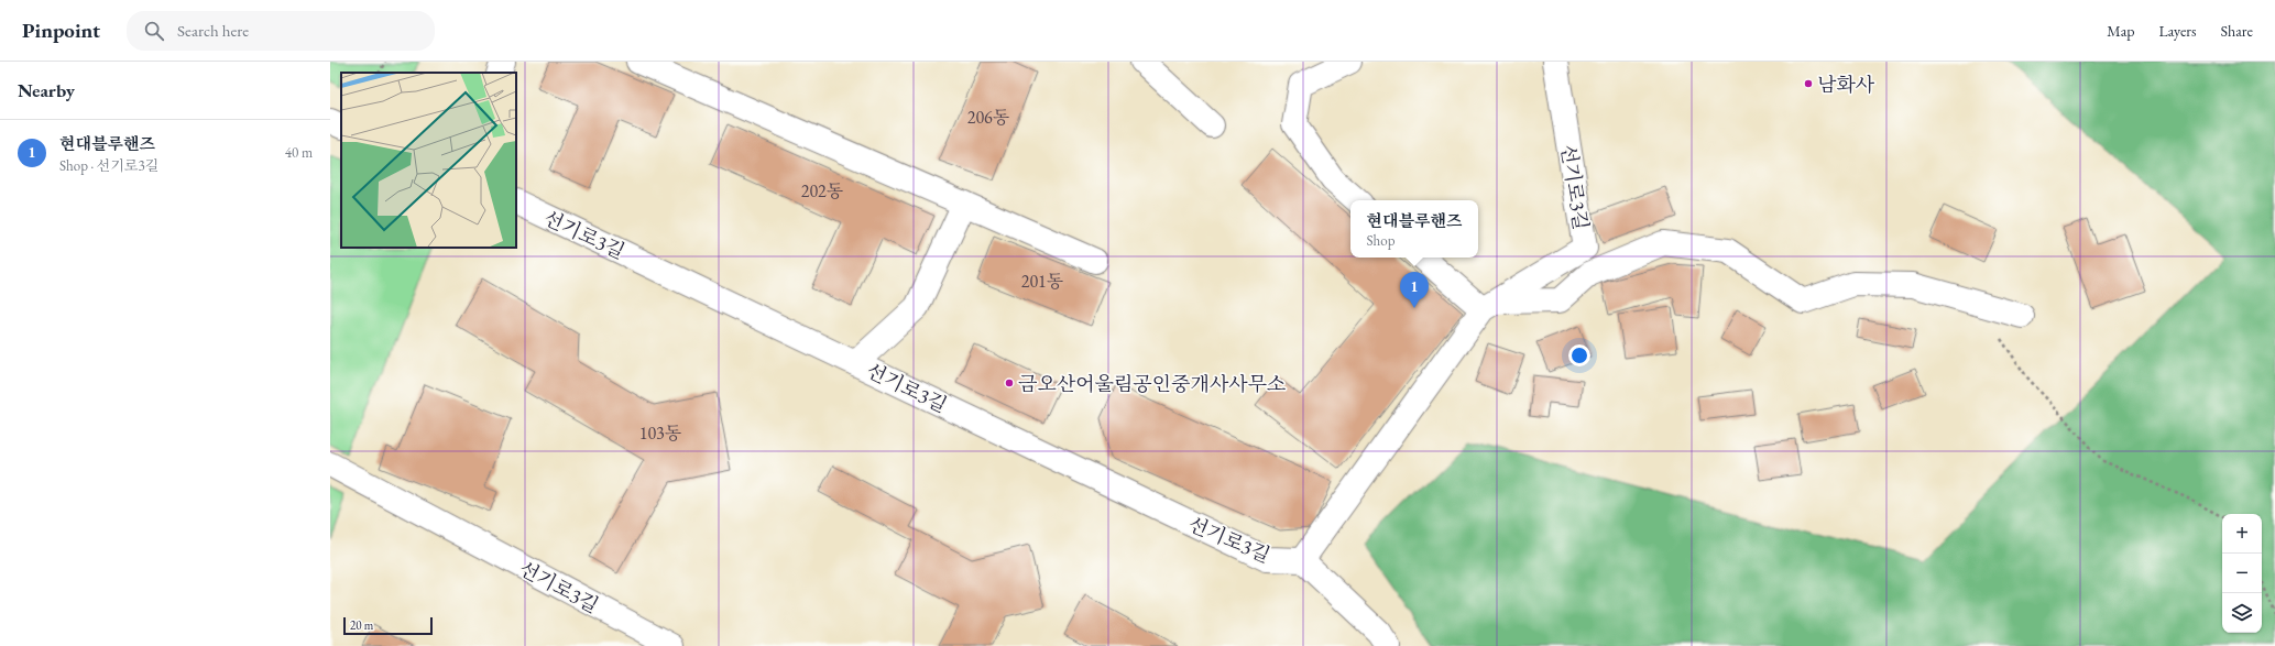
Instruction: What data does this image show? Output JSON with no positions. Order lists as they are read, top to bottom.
{
  "streets": {
    "street": ["선기로3길"]
  },
  "places": ["남화사", "금오산어울림공인중개사사무소"],
  "house_numbers": [
    "206동",
    "202동",
    "201동",
    "103동"
  ],
  "scale_bar": "20 m",
  "page": {
    "header": "Pinpoint",
    "search": "Search here",
    "nav": ["Map", "Layers", "Share"],
    "heading": "Nearby",
    "list": [
      {
        "mark": "1",
        "name": "현대블루핸즈",
        "note": "Shop · 선기로3길",
        "value": "40 m"
      }
    ],
    "popup": ["현대블루핸즈", "Shop"],
    "pins": "1",
    "map_buttons": ["+", "−"],
    "scale": "20 m"
  }
}
